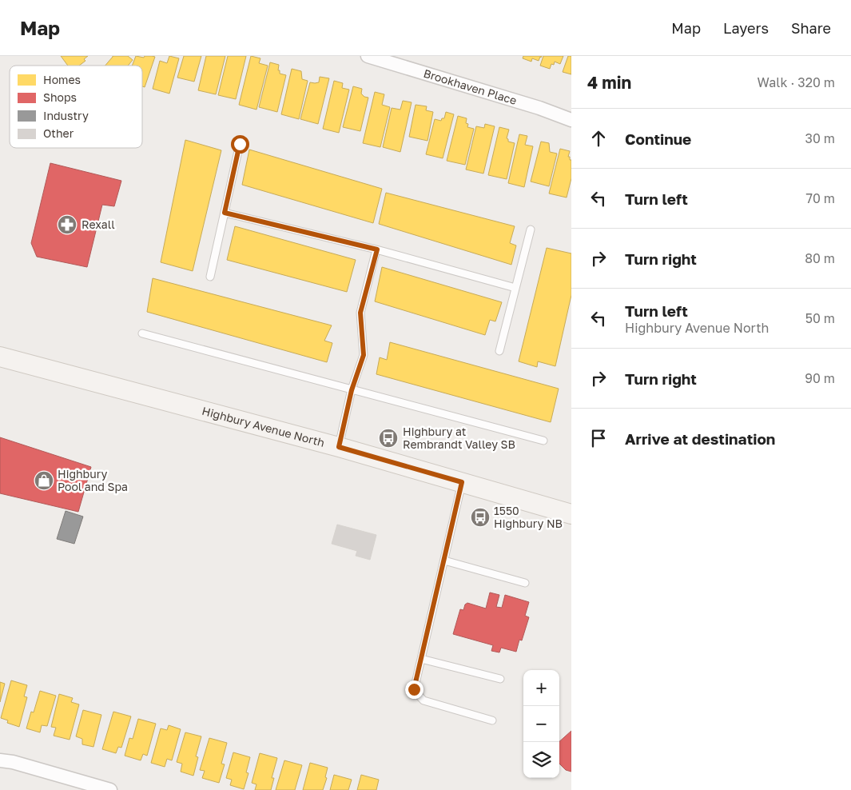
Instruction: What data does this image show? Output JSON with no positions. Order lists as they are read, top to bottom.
{
  "streets": {
    "main road": ["Highbury Avenue North"],
    "street": ["Brookhaven Place"]
  },
  "places": {
    "pharmacy": ["Rexall"],
    "bus stop": ["Highbury at Rembrandt Valley SB", "1550 Highbury NB"],
    "shop": ["Highbury Pool and Spa"]
  },
  "legend": [
    "Homes",
    "Shops",
    "Industry",
    "Other"
  ],
  "page": {
    "header": "Map",
    "nav": ["Map", "Layers", "Share"],
    "heading": ["4 min", "Walk · 320 m"],
    "list": [
      ["Continue", "30 m"],
      ["Turn left", "70 m"],
      ["Turn right", "80 m"],
      ["Turn left", "Highbury Avenue North", "50 m"],
      ["Turn right", "90 m"],
      "Arrive at destination"
    ],
    "map_buttons": ["+", "−"]
  }
}
